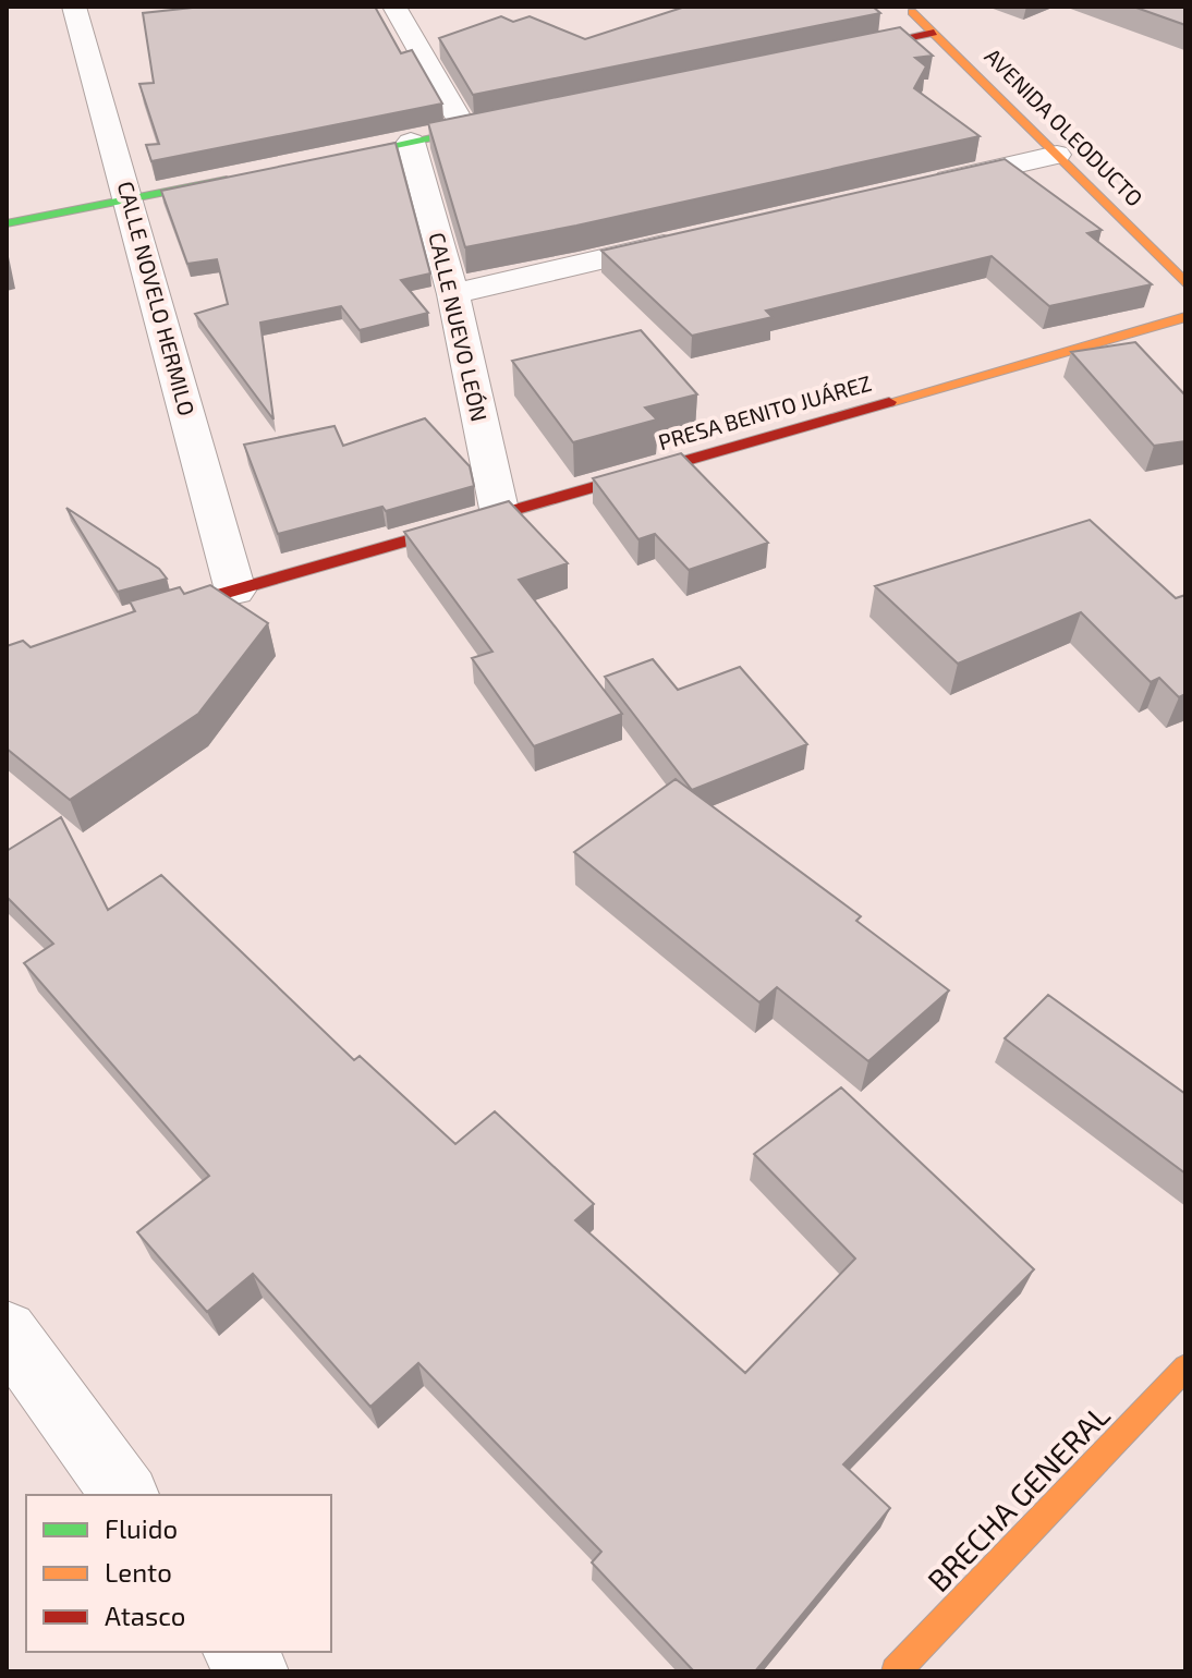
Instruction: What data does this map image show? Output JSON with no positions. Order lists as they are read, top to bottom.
{
  "streets": {
    "street": [
      "AVENIDA OLEODUCTO",
      "CALLE NOVELO HERMILO",
      "CALLE NUEVO LEÓN",
      "PRESA BENITO JUÁREZ",
      "BRECHA GENERAL"
    ]
  },
  "crossings": [
    ["CALLE NOVELO HERMILO", "PRESA BENITO JUÁREZ"],
    ["CALLE NUEVO LEÓN", "PRESA BENITO JUÁREZ"]
  ],
  "legend": ["Fluido", "Lento", "Atasco"]
}
